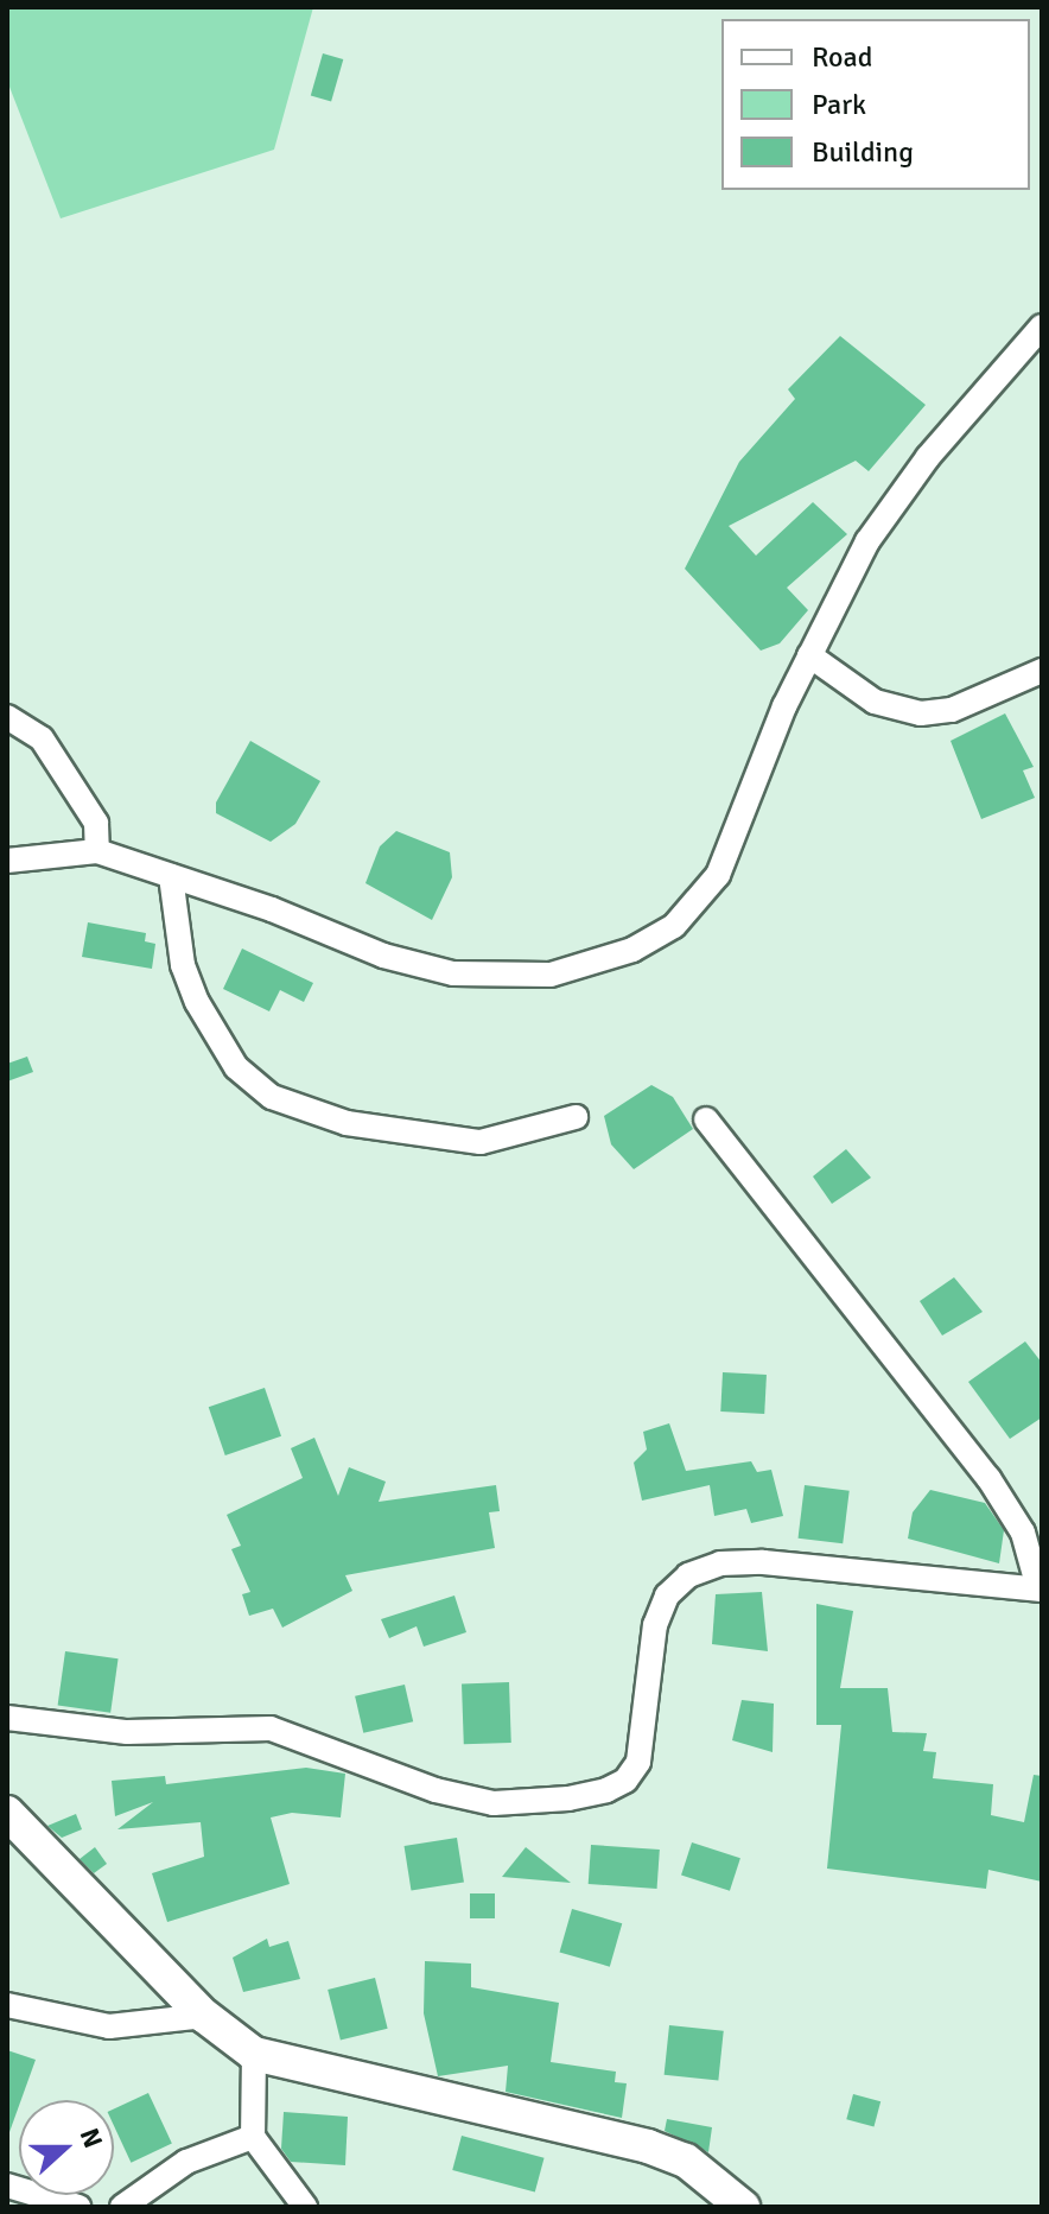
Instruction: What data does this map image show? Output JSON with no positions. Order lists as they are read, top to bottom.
{
  "legend": ["Road", "Park", "Building"],
  "north": "right"
}
